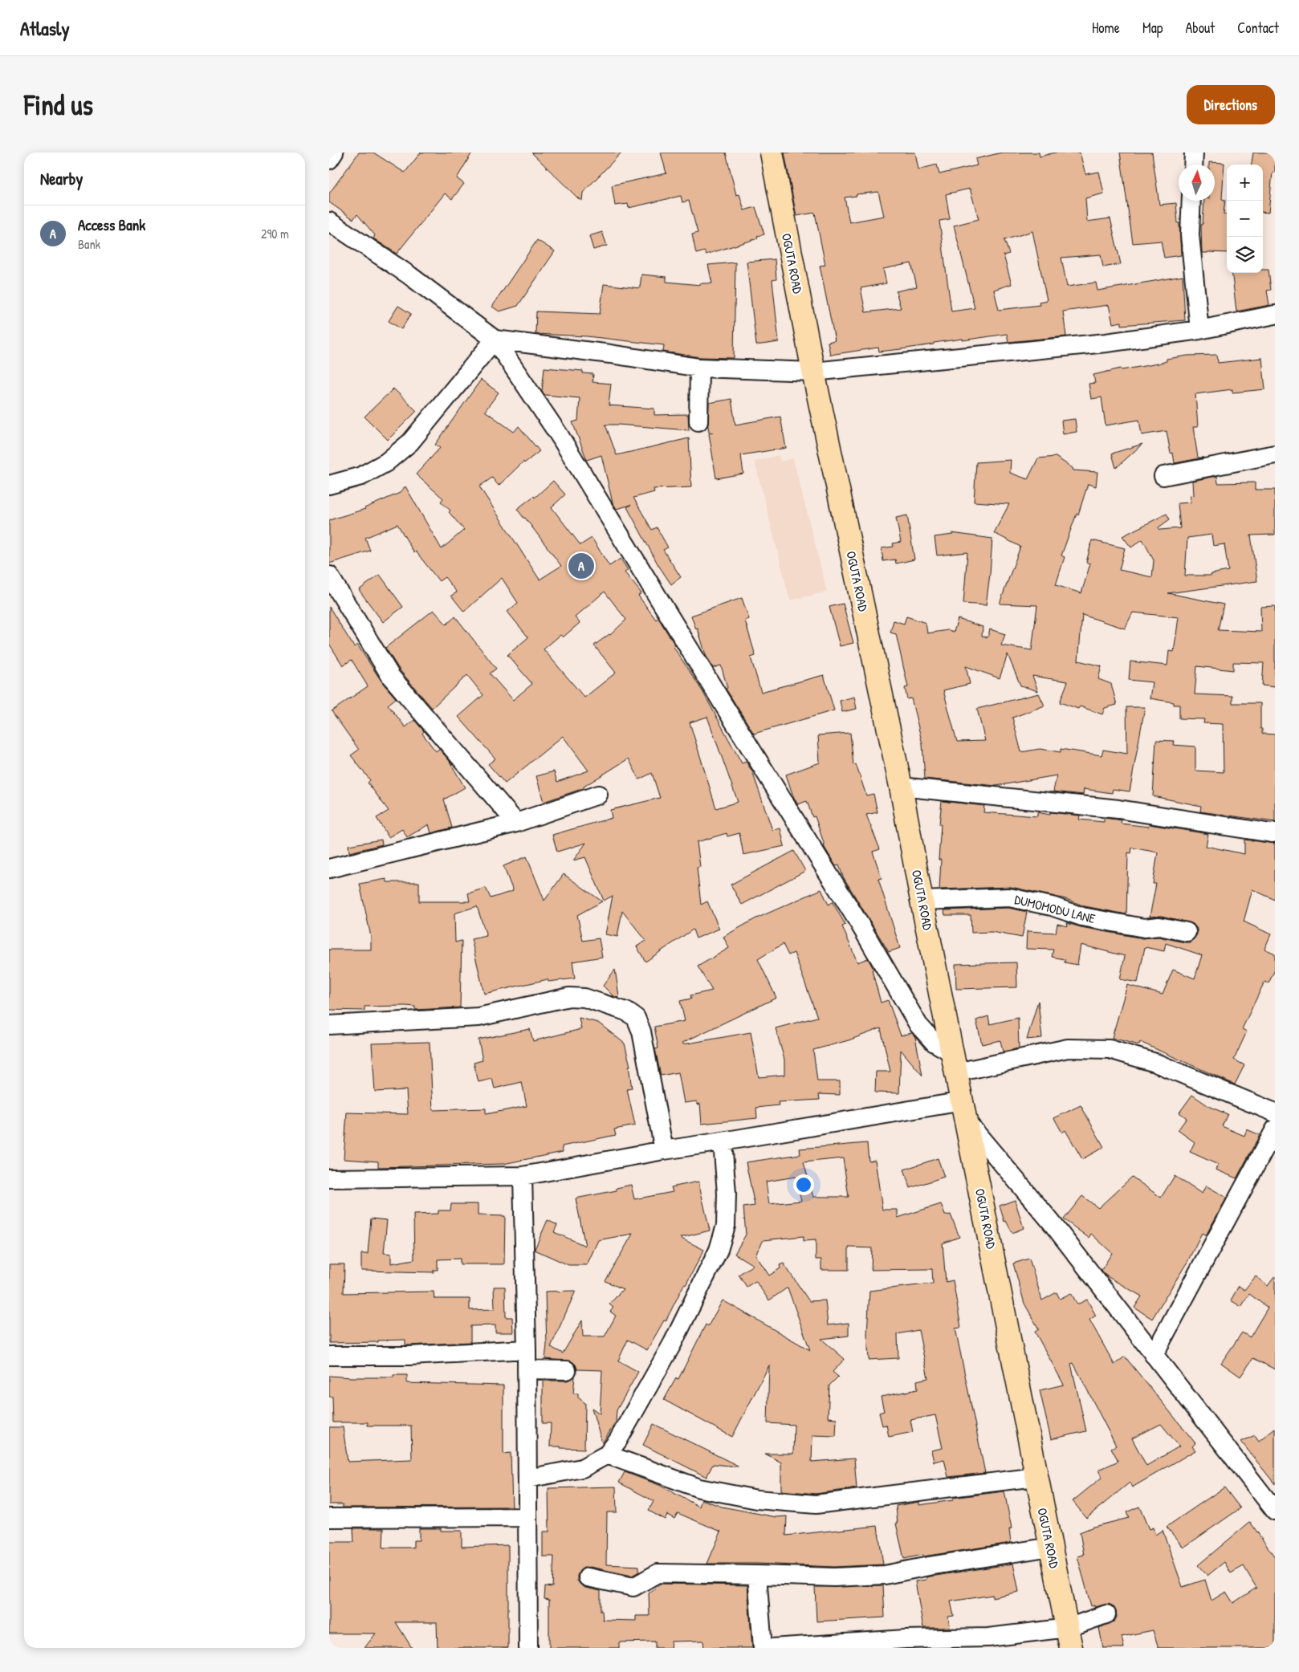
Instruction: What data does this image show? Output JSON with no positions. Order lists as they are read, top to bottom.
{
  "streets": {
    "main road": ["OGUTA ROAD"],
    "street": ["DUMOMODU LANE"]
  },
  "crossings": [
    ["OGUTA ROAD", "DUMOMODU LANE"]
  ],
  "north": "top",
  "page": {
    "header": "Atlasly",
    "nav": [
      "Home",
      "Map",
      "About",
      "Contact"
    ],
    "buttons": "Directions",
    "title": "Find us",
    "heading": "Nearby",
    "map_buttons": ["+", "−"],
    "list": [
      {
        "mark": "A",
        "name": "Access Bank",
        "note": "Bank",
        "value": "290 m"
      }
    ],
    "pins": "A"
  }
}
